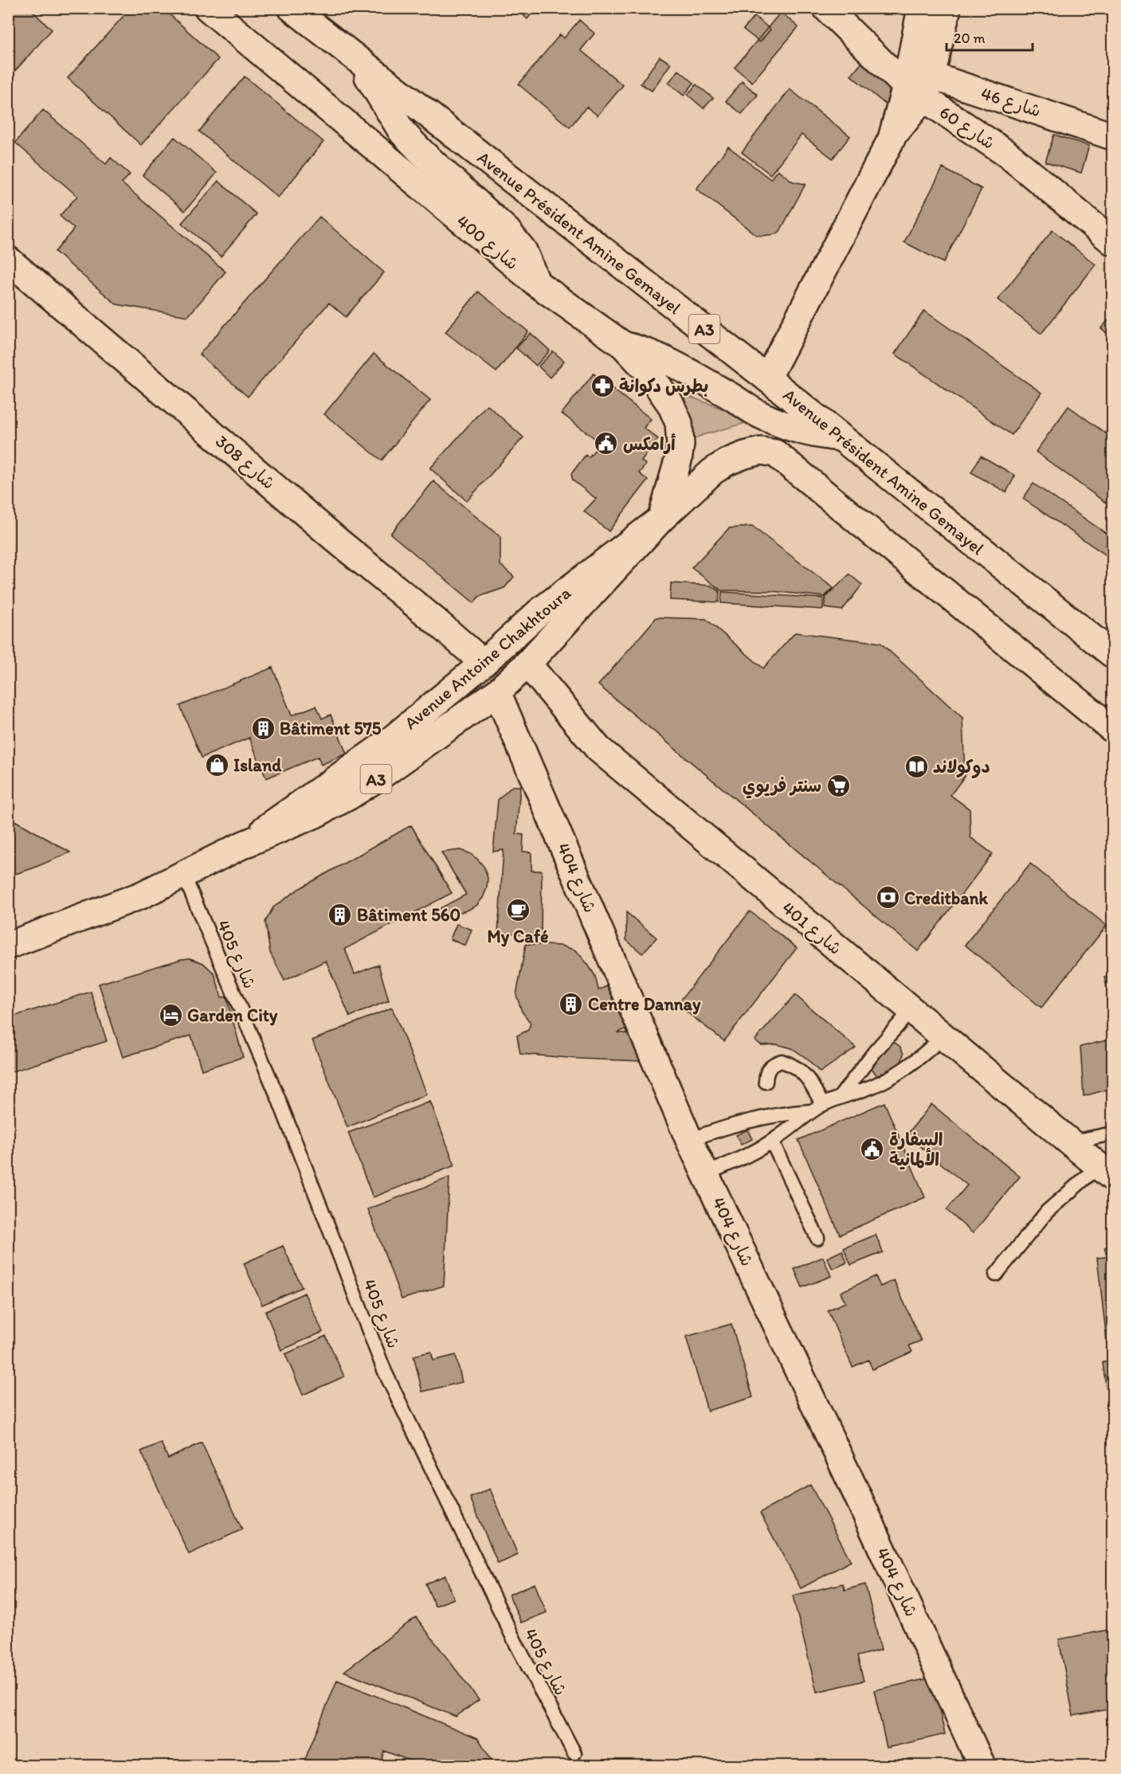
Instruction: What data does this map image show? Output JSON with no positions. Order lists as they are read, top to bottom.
{
  "streets": {
    "main road": [
      "شارع 46",
      "شارع 60",
      "Avenue Président Amine Gemayel",
      "شارع 400",
      "A3",
      "شارع 308",
      "Avenue Antoine Chakhtoura",
      "شارع 404",
      "شارع 401"
    ],
    "lane": ["شارع 405"]
  },
  "crossings": [
    ["شارع 46", "شارع 60"],
    ["شارع 400", "A3"],
    ["شارع 400", "Avenue Antoine Chakhtoura"],
    ["A3", "Avenue Antoine Chakhtoura"],
    ["A3", "شارع 404"],
    ["A3", "شارع 401"],
    ["A3", "شارع 405"],
    ["شارع 308", "Avenue Antoine Chakhtoura"]
  ],
  "places": {
    "pharmacy": ["بطرس دكوانة"],
    "public building": ["أرامكس", "السفارة الألمانية"],
    "building": ["Bâtiment 575", "Bâtiment 560", "Centre Dannay"],
    "shop": ["Island"],
    "library": ["دوكولاند"],
    "supermarket": ["سنتر فريوي"],
    "bank": ["Creditbank"],
    "cafe": ["My Café"],
    "hotel": ["Garden City"]
  },
  "scale_bar": "20 m"
}
